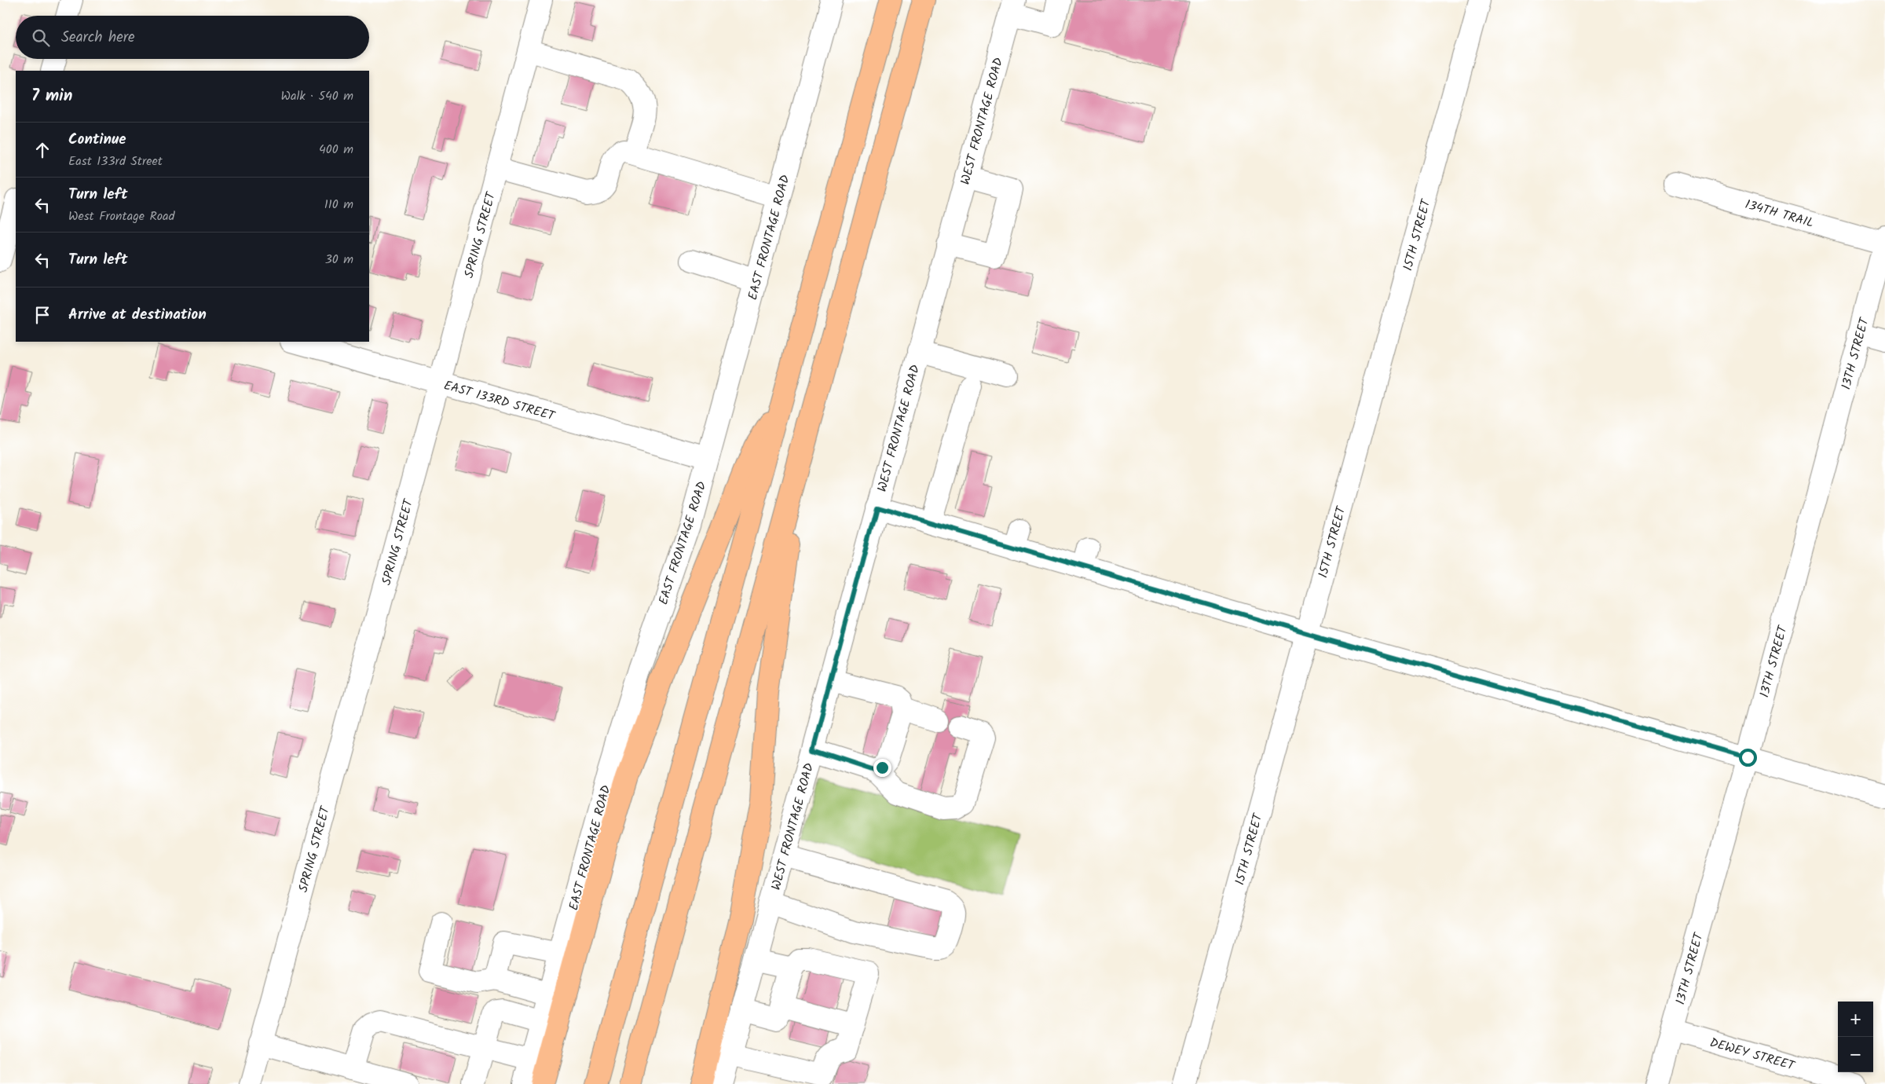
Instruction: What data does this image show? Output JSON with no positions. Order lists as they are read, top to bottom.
{
  "streets": {
    "street": [
      "WEST FRONTAGE ROAD",
      "134TH TRAIL",
      "SPRING STREET",
      "15TH STREET",
      "EAST FRONTAGE ROAD",
      "13TH STREET",
      "EAST 133RD STREET",
      "DEWEY STREET"
    ]
  },
  "crossings": [
    ["134TH TRAIL", "13TH STREET"],
    ["SPRING STREET", "EAST 133RD STREET"],
    ["EAST FRONTAGE ROAD", "EAST 133RD STREET"],
    ["13TH STREET", "DEWEY STREET"]
  ],
  "page": {
    "search": "Search here",
    "heading": ["7 min", "Walk · 540 m"],
    "list": [
      ["Continue", "East 133rd Street", "400 m"],
      ["Turn left", "West Frontage Road", "110 m"],
      ["Turn left", "30 m"],
      "Arrive at destination"
    ],
    "map_buttons": ["+", "−"]
  }
}
